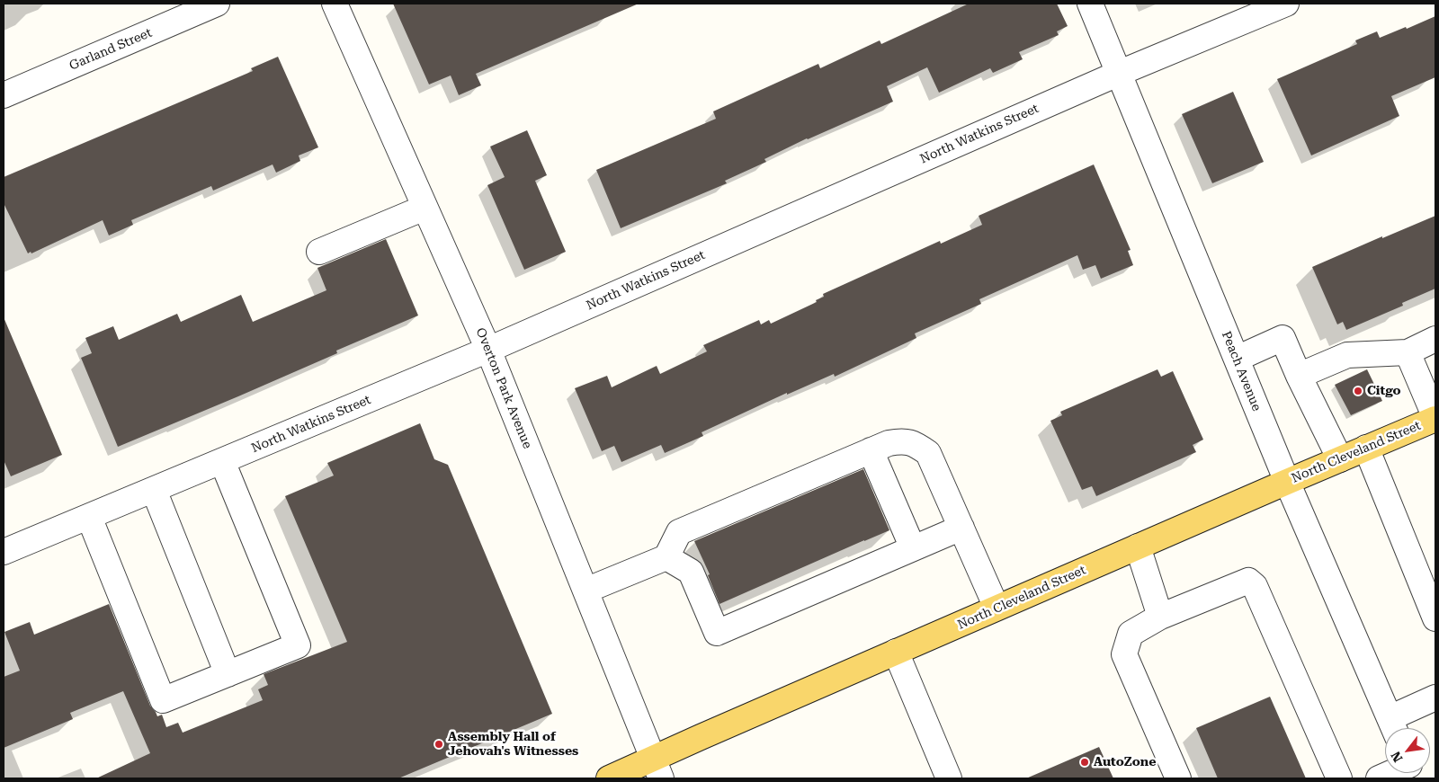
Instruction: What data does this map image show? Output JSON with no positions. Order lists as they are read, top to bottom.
{
  "streets": {
    "main road": ["North Cleveland Street"],
    "street": [
      "Garland Street",
      "North Watkins Street",
      "Peach Avenue",
      "Overton Park Avenue"
    ]
  },
  "crossings": [
    ["North Watkins Street", "Peach Avenue"],
    ["North Watkins Street", "Overton Park Avenue"],
    ["Peach Avenue", "North Cleveland Street"],
    ["Overton Park Avenue", "North Cleveland Street"]
  ],
  "places": ["Citgo", "Assembly Hall of Jehovah's Witnesses", "AutoZone"],
  "north": "bottom left"
}
